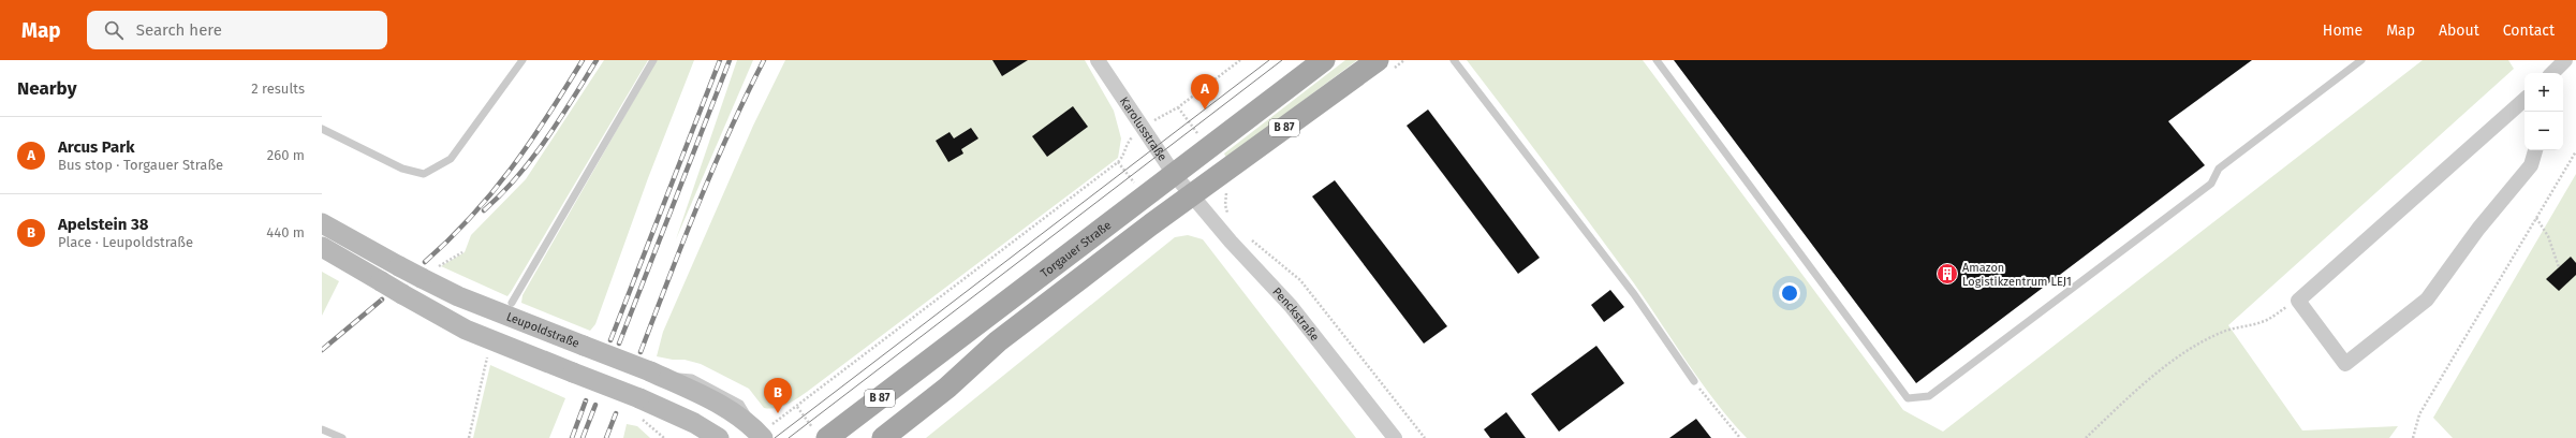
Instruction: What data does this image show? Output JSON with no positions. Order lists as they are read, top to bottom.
{
  "streets": {
    "main road": ["B 87", "Torgauer Straße", "Leupoldstraße"],
    "street": ["Karolusstraße", "Penckstraße"]
  },
  "crossings": [
    ["Karolusstraße", "Torgauer Straße"],
    ["Karolusstraße", "Penckstraße"],
    ["Torgauer Straße", "Penckstraße"]
  ],
  "places": {
    "building": ["Amazon Logistikzentrum LEJ1"]
  },
  "page": {
    "header": "Map",
    "search": "Search here",
    "nav": [
      "Home",
      "Map",
      "About",
      "Contact"
    ],
    "heading": ["Nearby", "2 results"],
    "map_buttons": ["+", "−"],
    "pins": ["A", "B"],
    "list": [
      {
        "mark": "A",
        "name": "Arcus Park",
        "note": "Bus stop · Torgauer Straße",
        "value": "260 m"
      },
      {
        "mark": "B",
        "name": "Apelstein 38",
        "note": "Place · Leupoldstraße",
        "value": "440 m"
      }
    ]
  }
}
